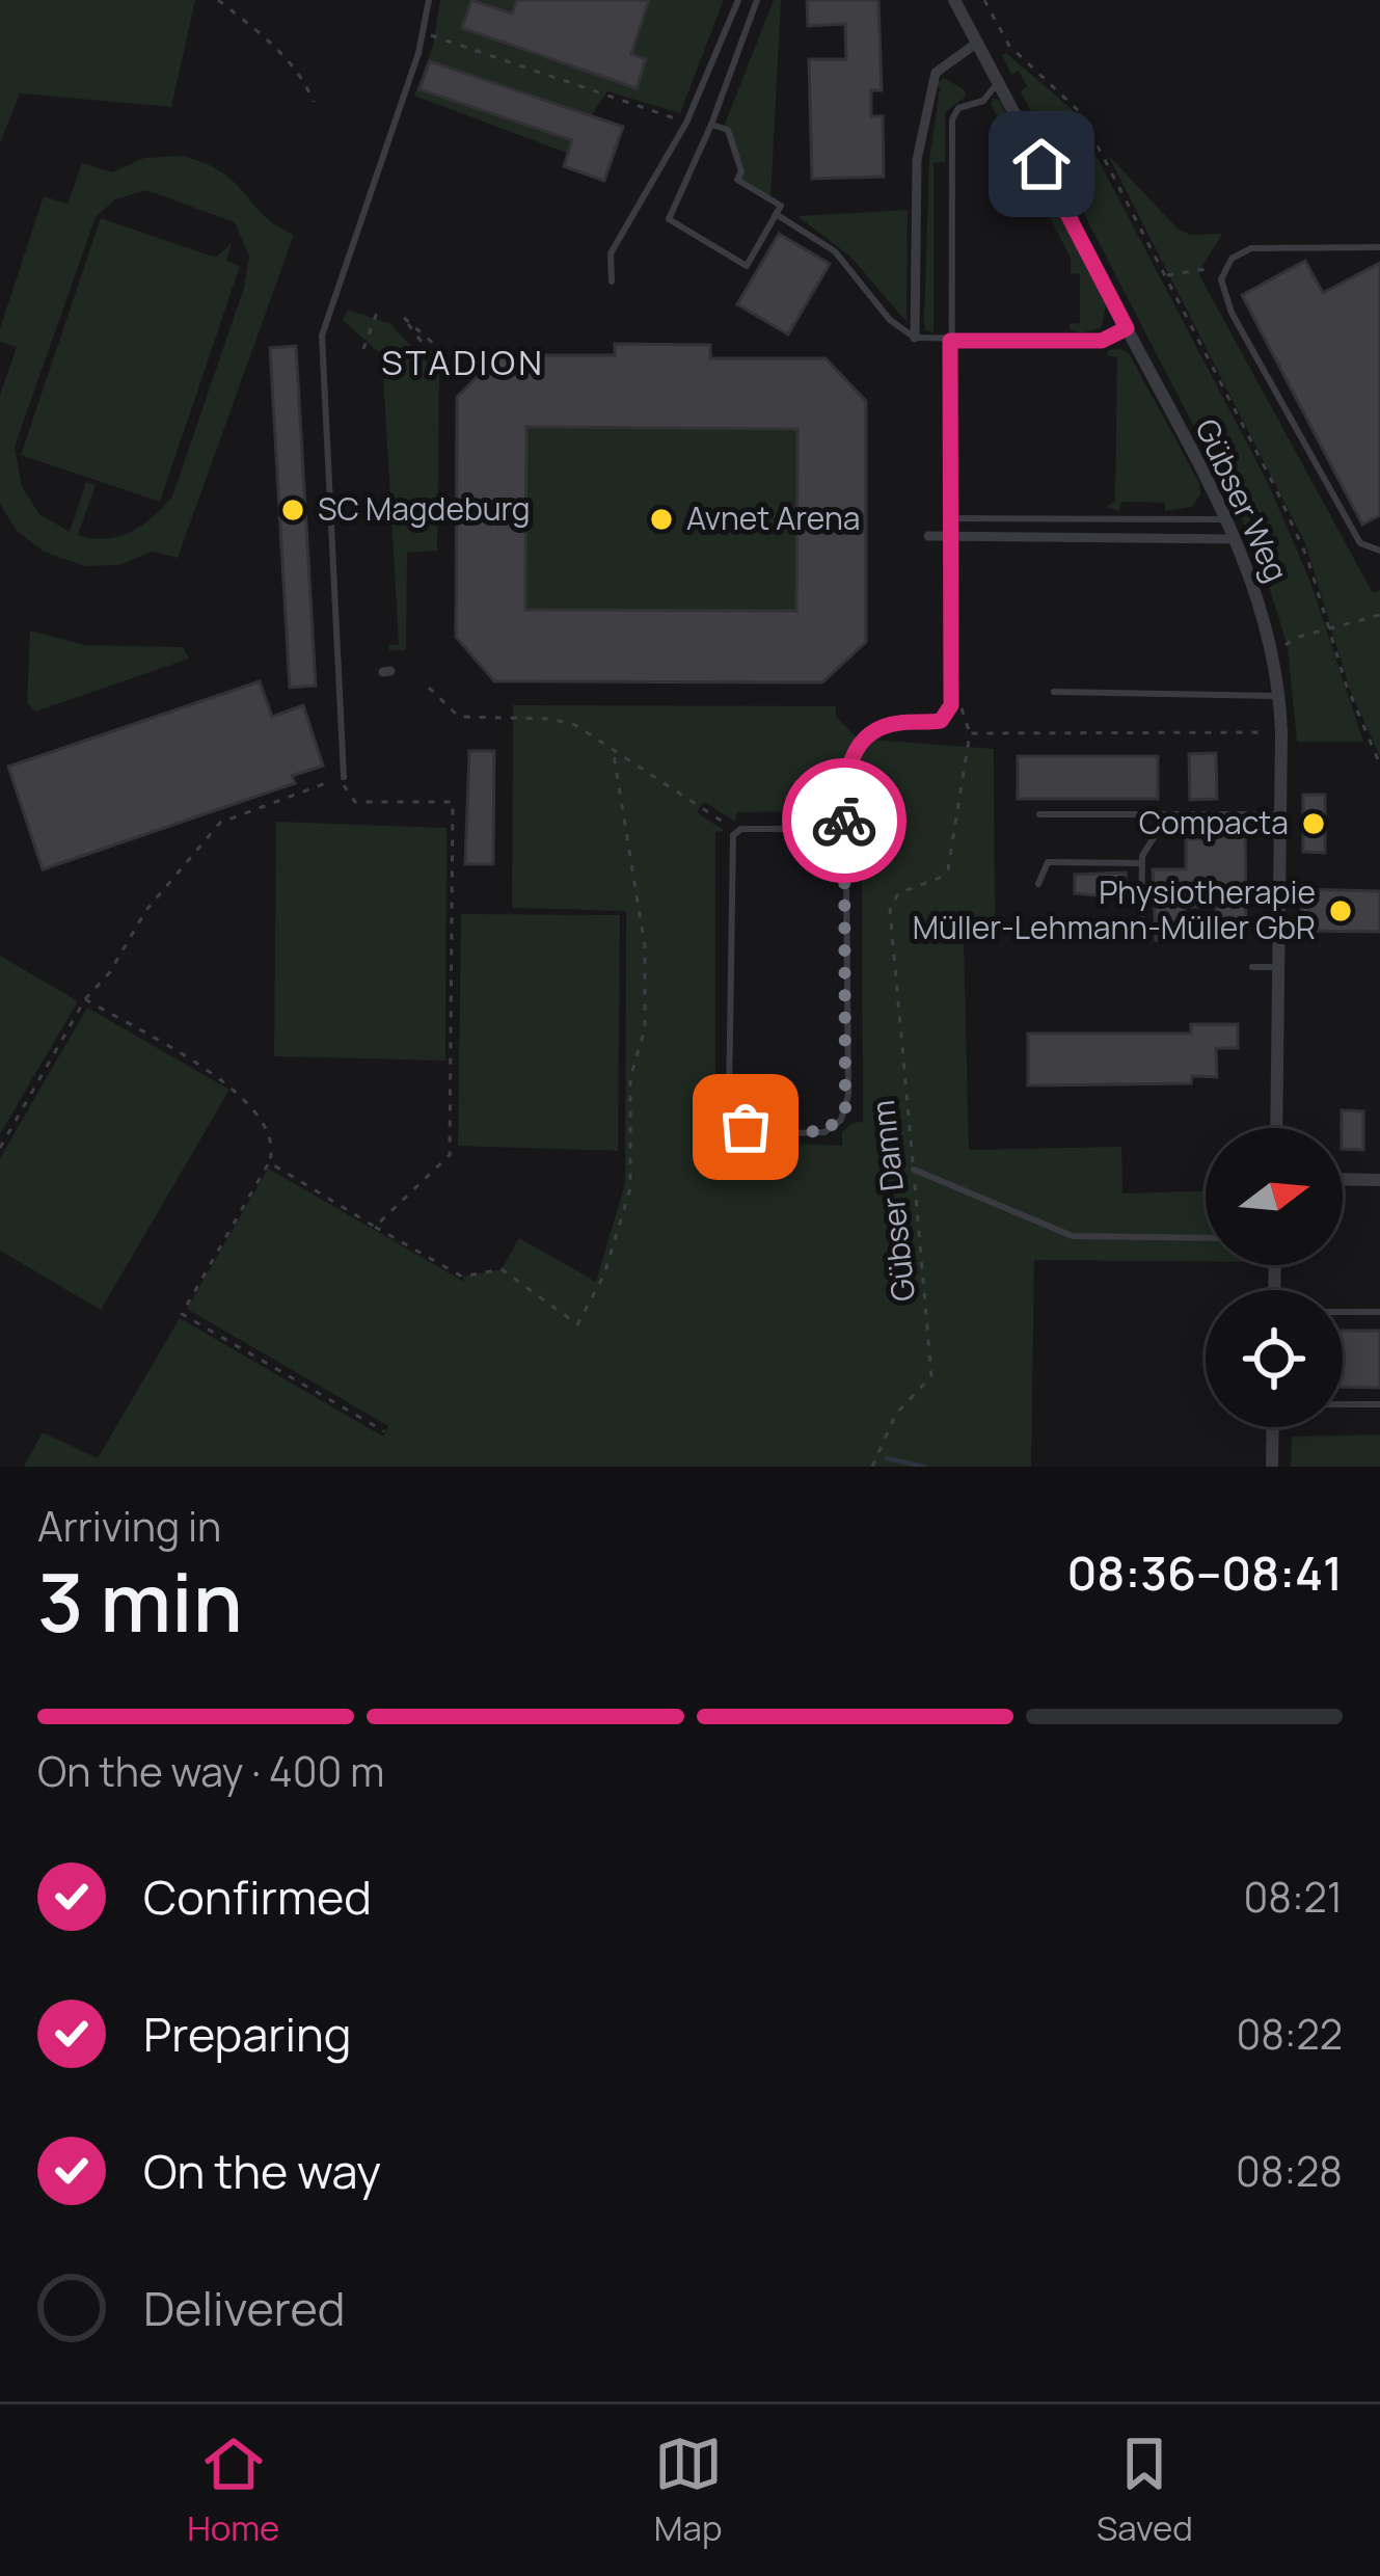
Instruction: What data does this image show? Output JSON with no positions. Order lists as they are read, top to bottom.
{
  "streets": {
    "street": ["Gübser Weg"],
    "path": ["Gübser Damm"]
  },
  "districts": ["STADION"],
  "places": [
    "SC Magdeburg",
    "Avnet Arena",
    "Compacta",
    "Physiotherapie Müller-Lehmann-Müller GbR"
  ],
  "north": "right",
  "page": {
    "heading": ["3 min", "Arriving in", "08:36–08:41"],
    "bar": "On the way · 400 m",
    "list": [
      ["Confirmed", "08:21"],
      ["Preparing", "08:22"],
      ["On the way", "08:28"],
      "Delivered"
    ],
    "tabs": ["Home", "Map", "Saved"]
  }
}
